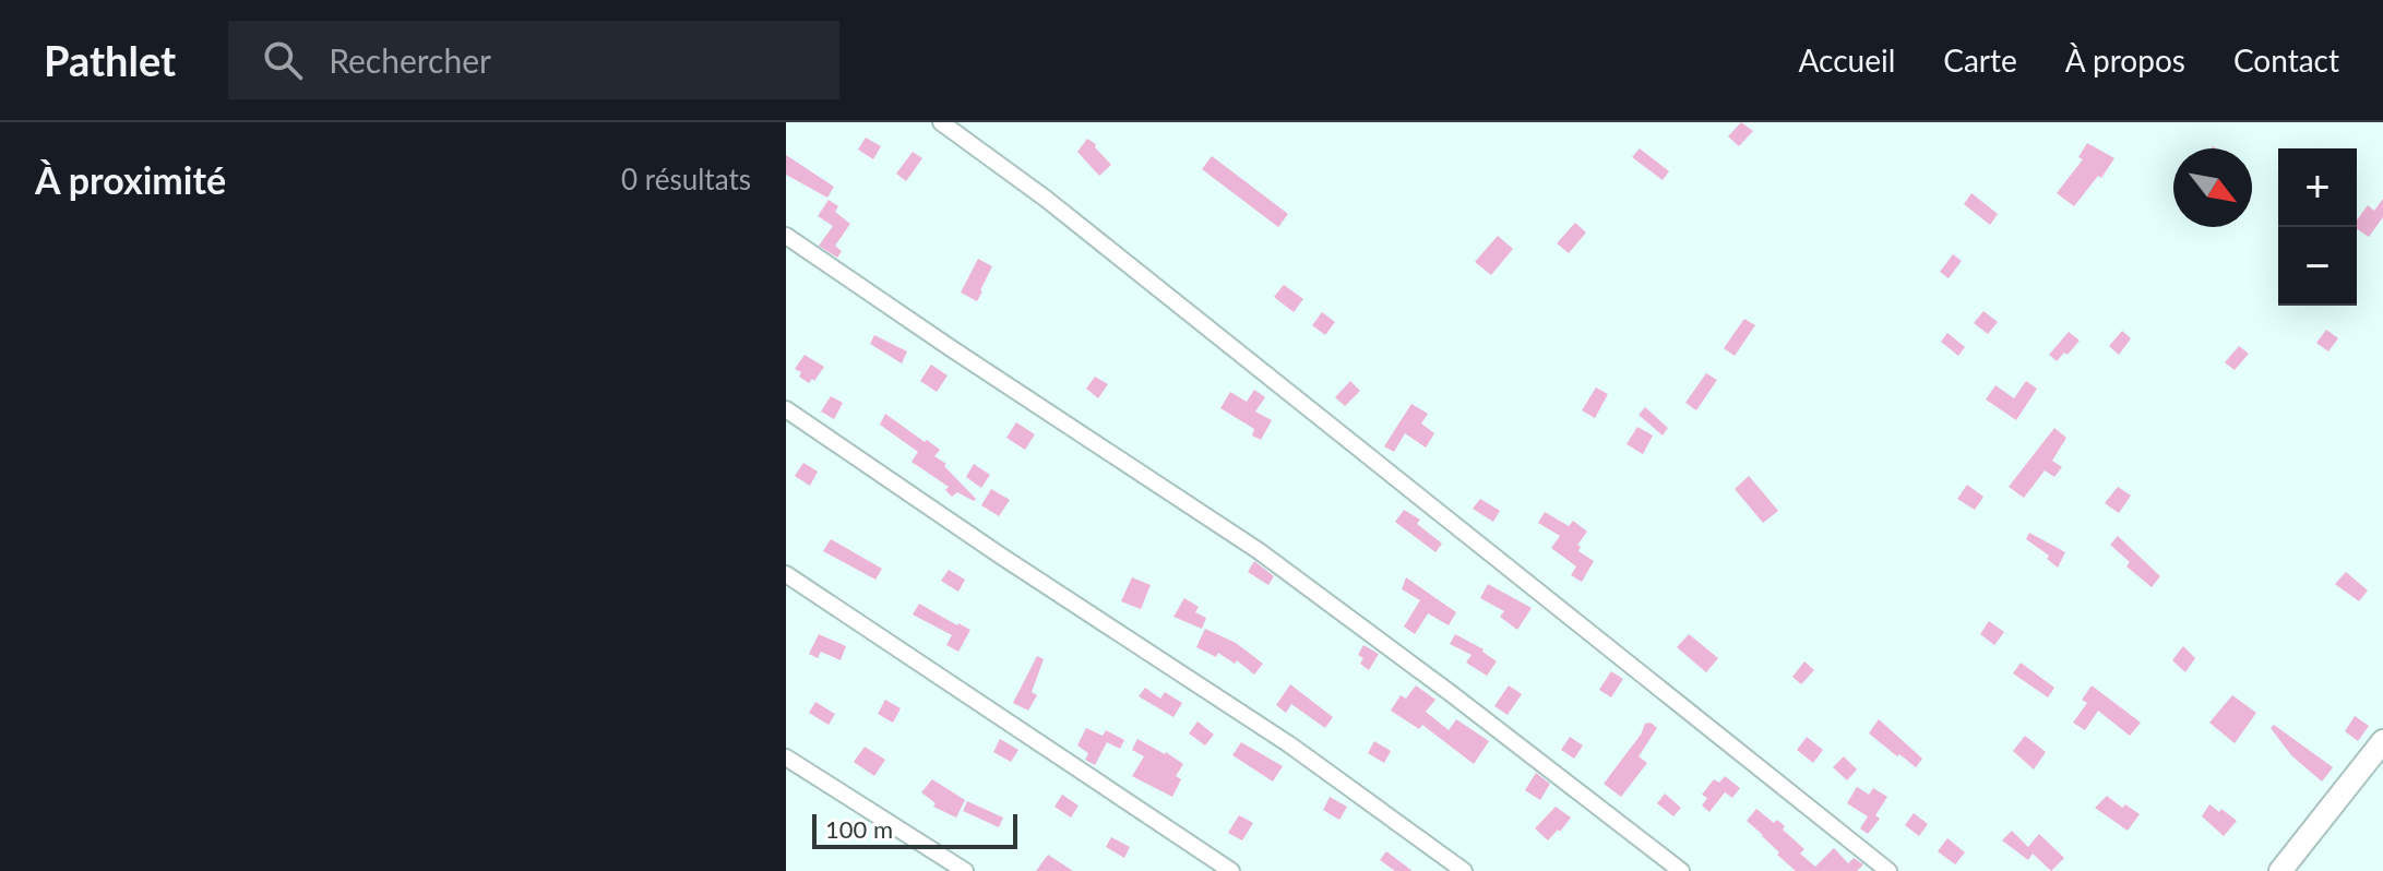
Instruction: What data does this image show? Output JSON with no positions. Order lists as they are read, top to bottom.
{
  "scale_bar": "100 m",
  "north": "bottom right",
  "page": {
    "header": "Pathlet",
    "search": "Rechercher",
    "nav": [
      "Accueil",
      "Carte",
      "À propos",
      "Contact"
    ],
    "heading": ["À proximité", "0 résultats"],
    "map_buttons": ["+", "−"],
    "scale": "100 m"
  }
}
